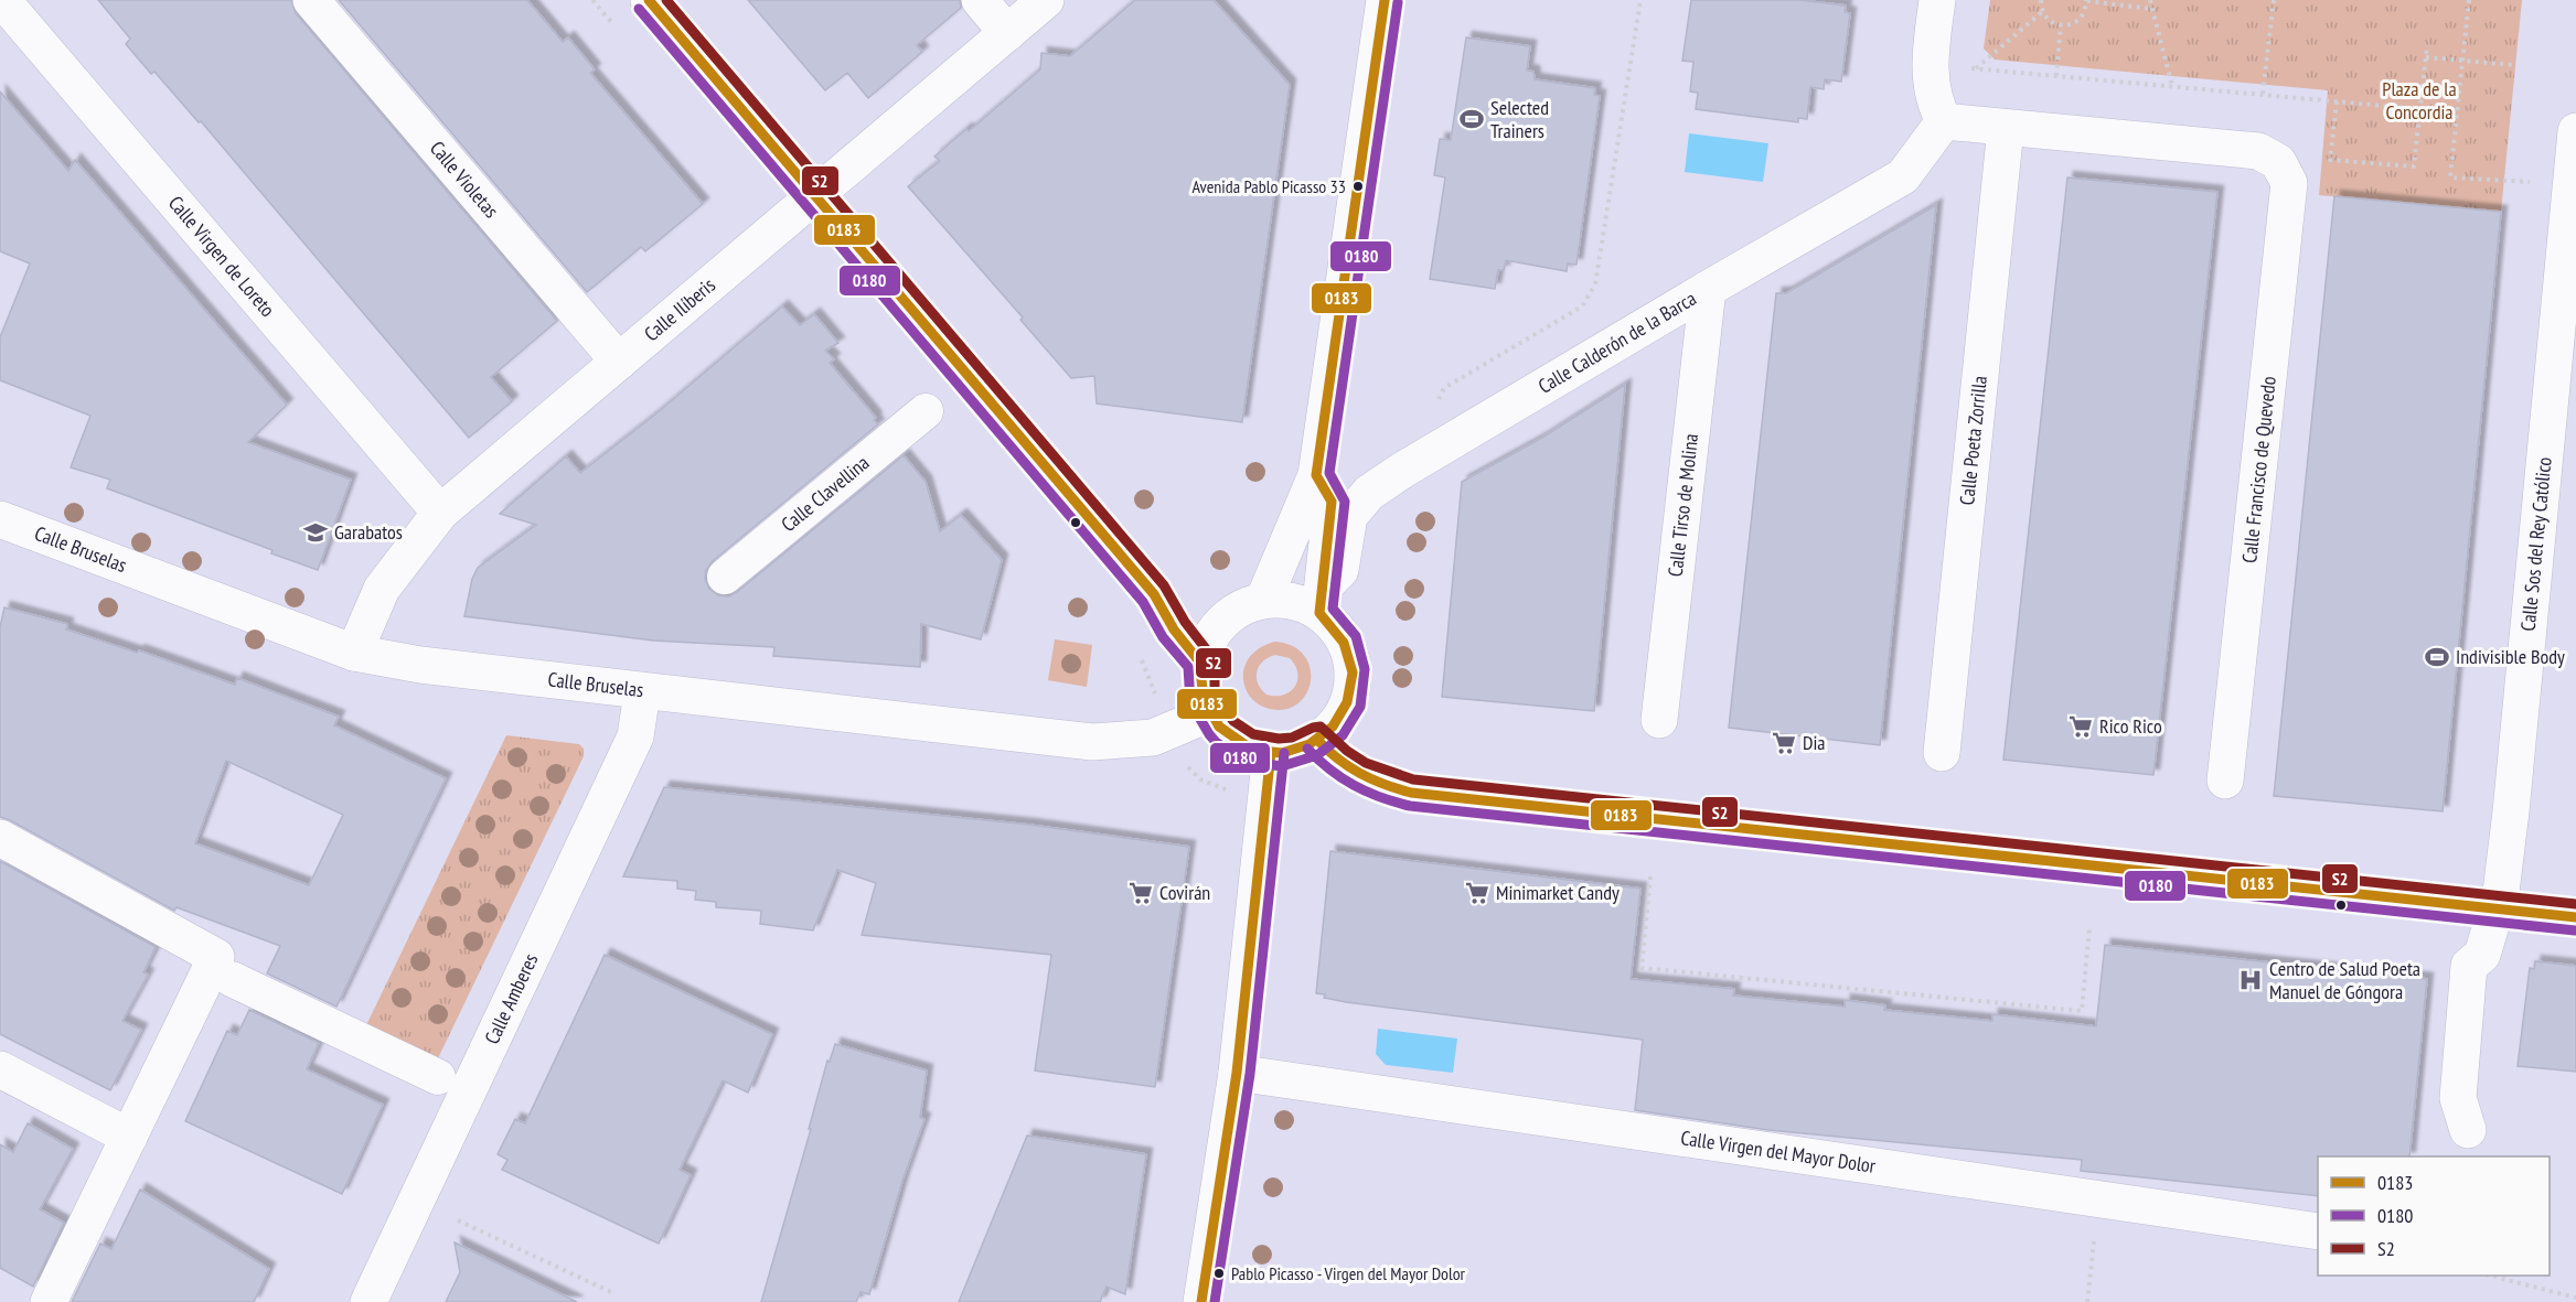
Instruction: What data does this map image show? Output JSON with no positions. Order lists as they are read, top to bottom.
{
  "streets": {
    "street": [
      "Calle Violetas",
      "Calle Virgen de Loreto",
      "Calle Ilíberis",
      "Calle Calderón de la Barca",
      "Calle Poeta Zorrilla",
      "Calle Francisco de Quevedo",
      "Calle Clavellina",
      "Calle Tirso de Molina",
      "Calle Sos del Rey Católico",
      "Calle Bruselas",
      "Calle Amberes",
      "Calle Virgen del Mayor Dolor"
    ]
  },
  "crossings": [
    ["Calle Violetas", "Calle Ilíberis"],
    ["Calle Virgen de Loreto", "Calle Ilíberis"],
    ["Calle Ilíberis", "Calle Bruselas"],
    ["Calle Calderón de la Barca", "Calle Tirso de Molina"],
    ["Calle Calderón de la Barca", "Calle Bruselas"],
    ["Calle Poeta Zorrilla", "Calle Francisco de Quevedo"],
    ["Calle Bruselas", "Calle Amberes"]
  ],
  "parks": ["Plaza de la Concordia"],
  "places": {
    "sports": ["Selected Trainers", "Indivisible Body"],
    "other": ["Avenida Pablo Picasso 33", "Pablo Picasso - Virgen del Mayor Dolor"],
    "school or university": ["Garabatos"],
    "supermarket": [
      "Rico Rico",
      "Dia",
      "Covirán",
      "Minimarket Candy"
    ],
    "hospital": ["Centro de Salud Poeta Manuel de Góngora"]
  },
  "lines": ["transit line 0183", "transit line S2", "transit line 0180"],
  "legend": ["0183", "0180", "S2"]
}
